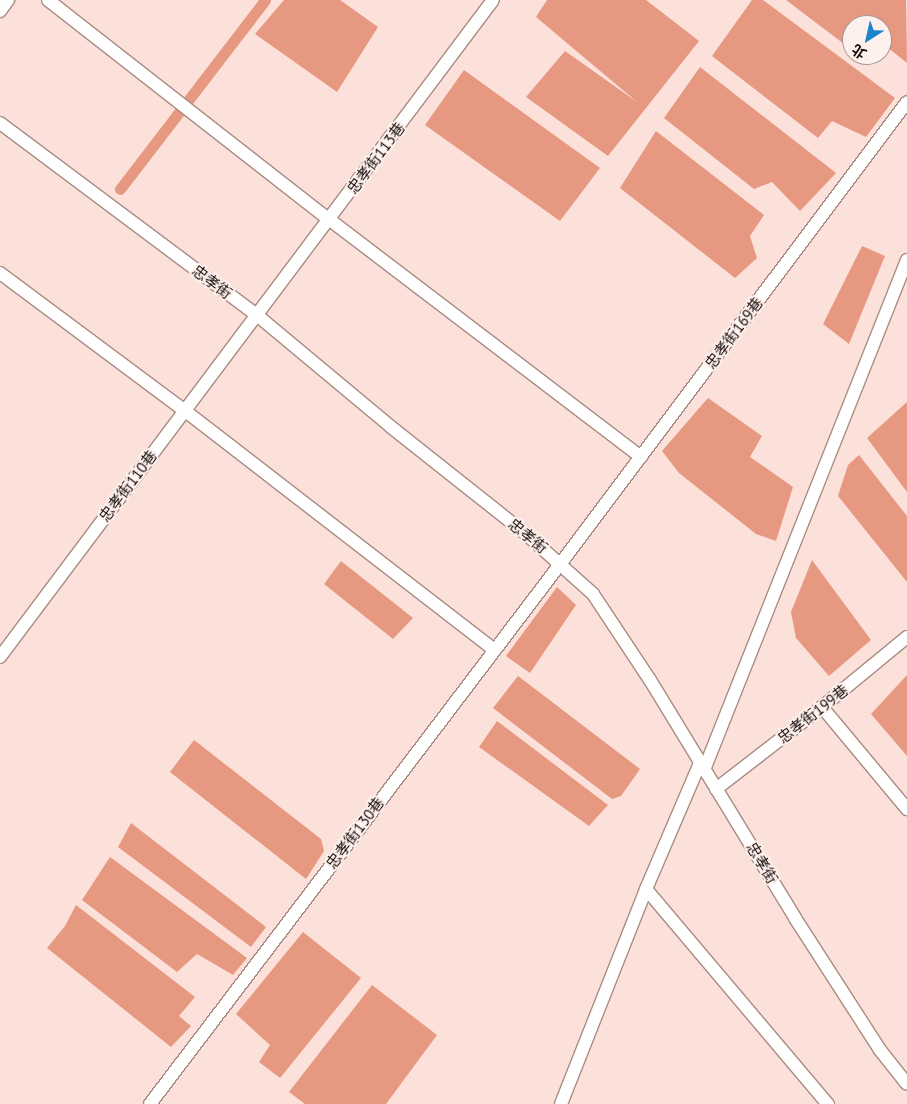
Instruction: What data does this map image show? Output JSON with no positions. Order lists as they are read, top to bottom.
{
  "streets": {
    "street": [
      "忠孝街113巷",
      "忠孝街",
      "忠孝街169巷",
      "忠孝街110巷",
      "忠孝街199巷",
      "忠孝街130巷"
    ]
  },
  "crossings": [
    ["忠孝街113巷", "忠孝街"],
    ["忠孝街113巷", "忠孝街110巷"],
    ["忠孝街", "忠孝街169巷"],
    ["忠孝街", "忠孝街110巷"],
    ["忠孝街", "忠孝街199巷"],
    ["忠孝街", "忠孝街130巷"],
    ["忠孝街169巷", "忠孝街130巷"]
  ],
  "north": "bottom left"
}
